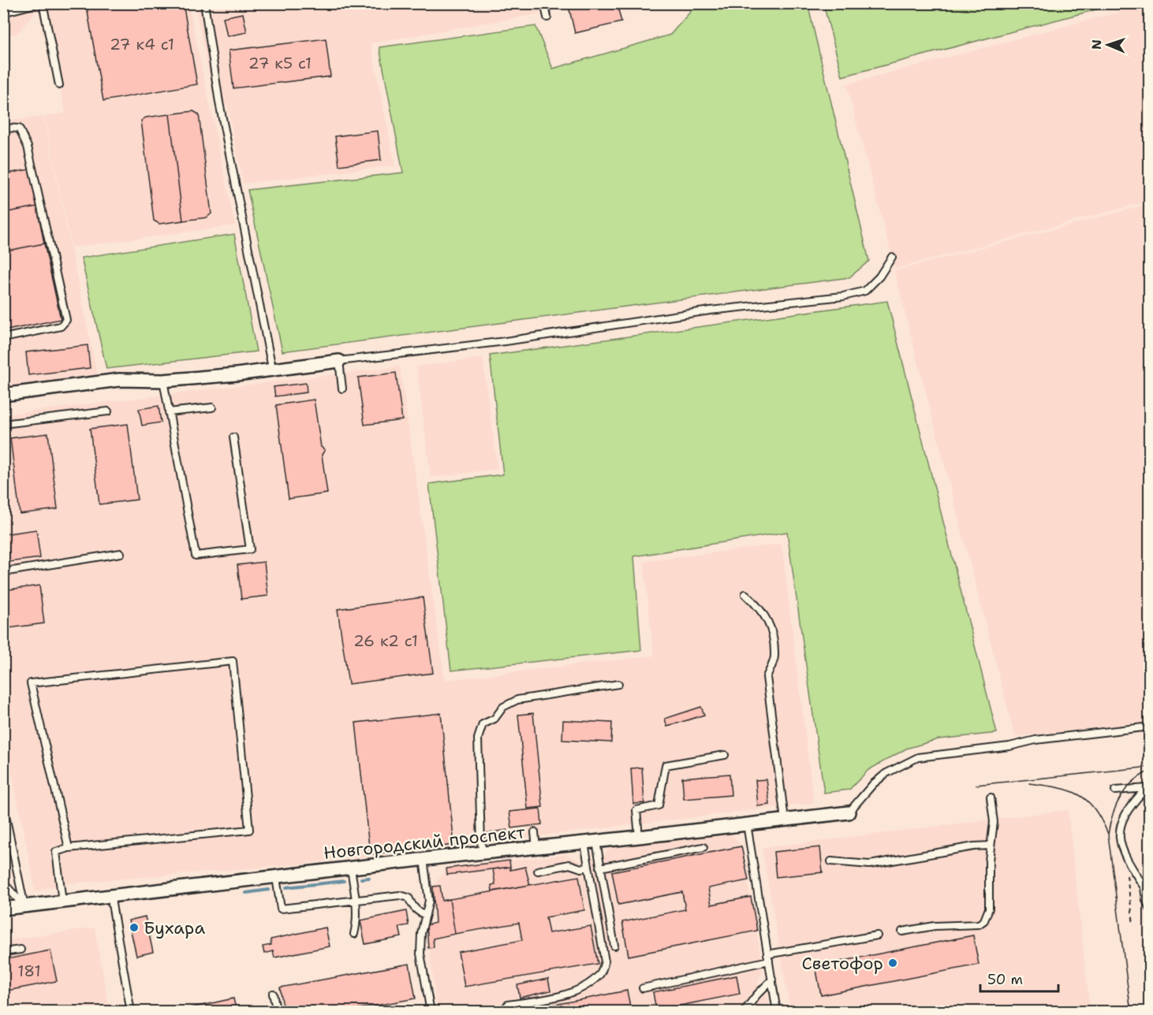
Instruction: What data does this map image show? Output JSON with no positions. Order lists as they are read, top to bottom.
{
  "streets": {
    "street": ["Новгородский проспект"]
  },
  "places": ["Бухара", "Светофор"],
  "house_numbers": [
    "27 к4 с1",
    "27 к5 с1",
    "26 к2 с1",
    "181"
  ],
  "scale_bar": "50 m",
  "north": "left"
}
